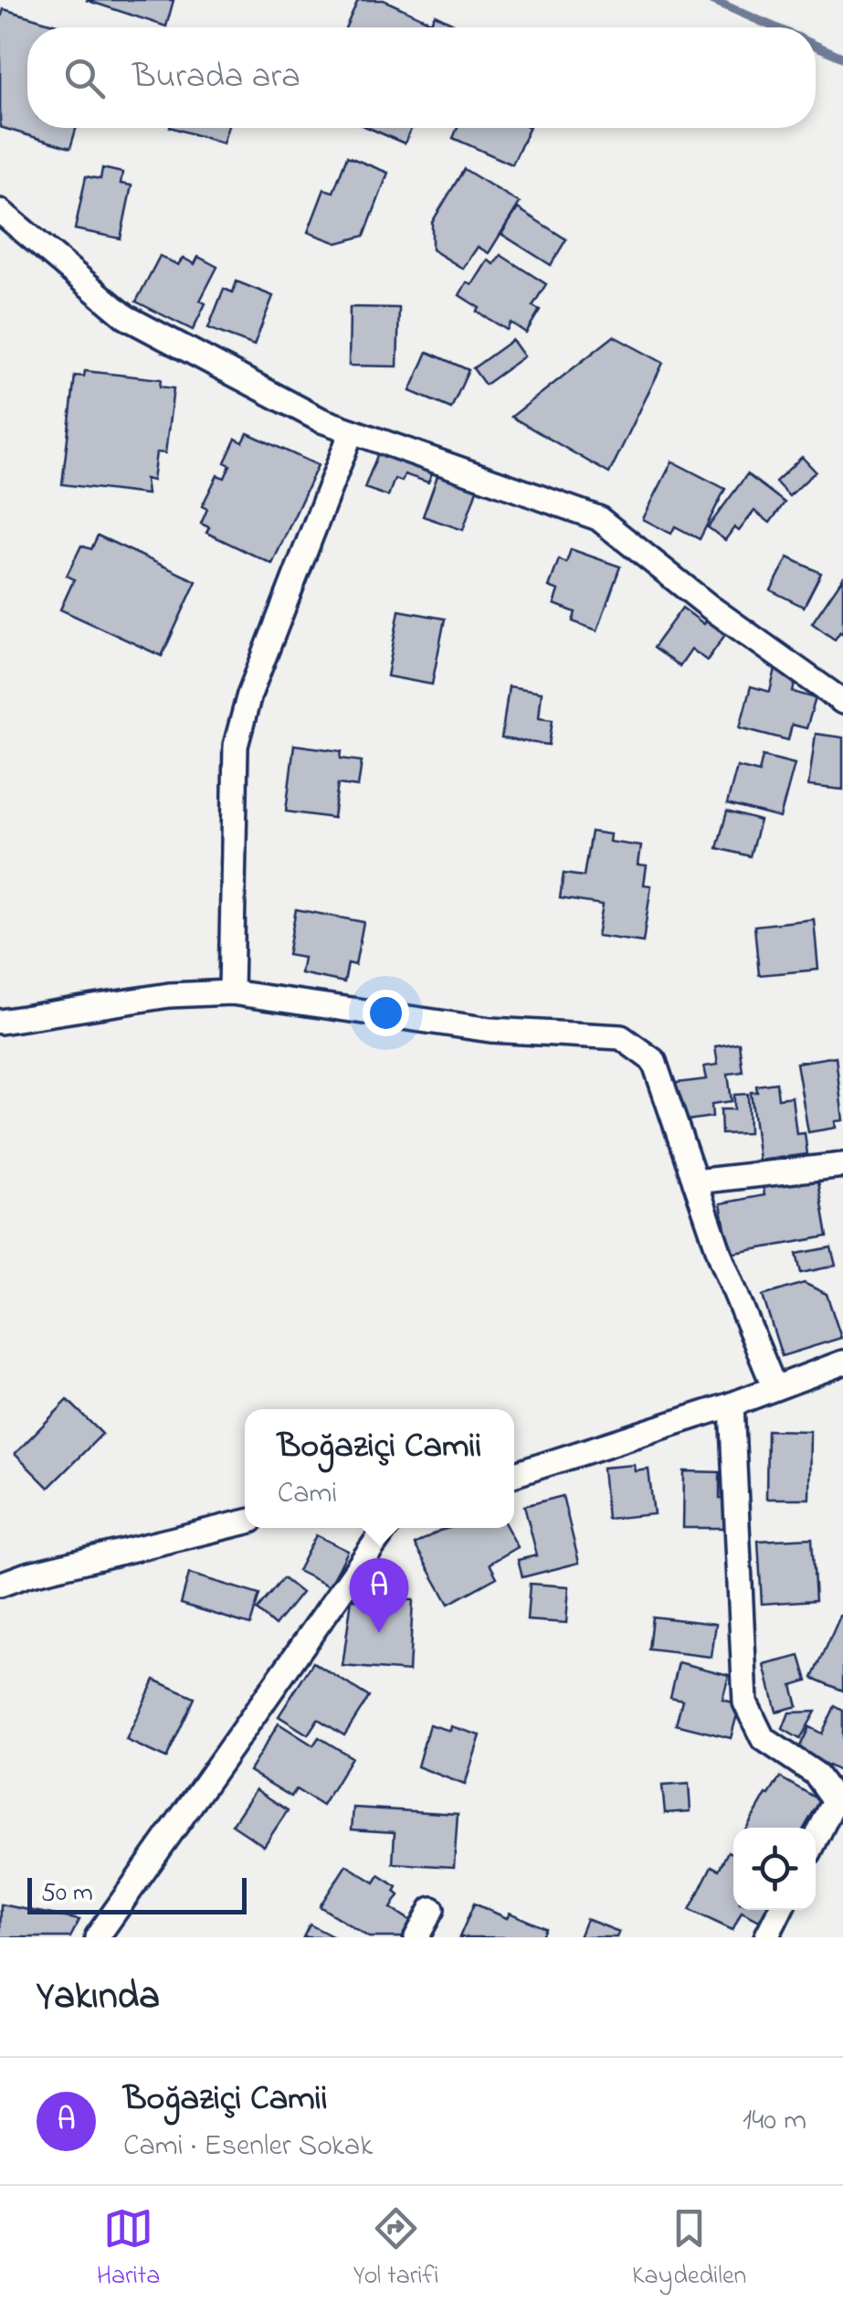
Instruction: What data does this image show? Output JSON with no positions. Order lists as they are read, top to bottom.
{
  "scale_bar": "50 m",
  "page": {
    "search": "Burada ara",
    "popup": ["Boğaziçi Camii", "Cami"],
    "pins": "A",
    "scale": "50 m",
    "heading": "Yakında",
    "list": [
      {
        "mark": "A",
        "name": "Boğaziçi Camii",
        "note": "Cami · Esenler Sokak",
        "value": "140 m"
      }
    ],
    "nav": ["Harita", "Yol tarifi", "Kaydedilen"]
  }
}
